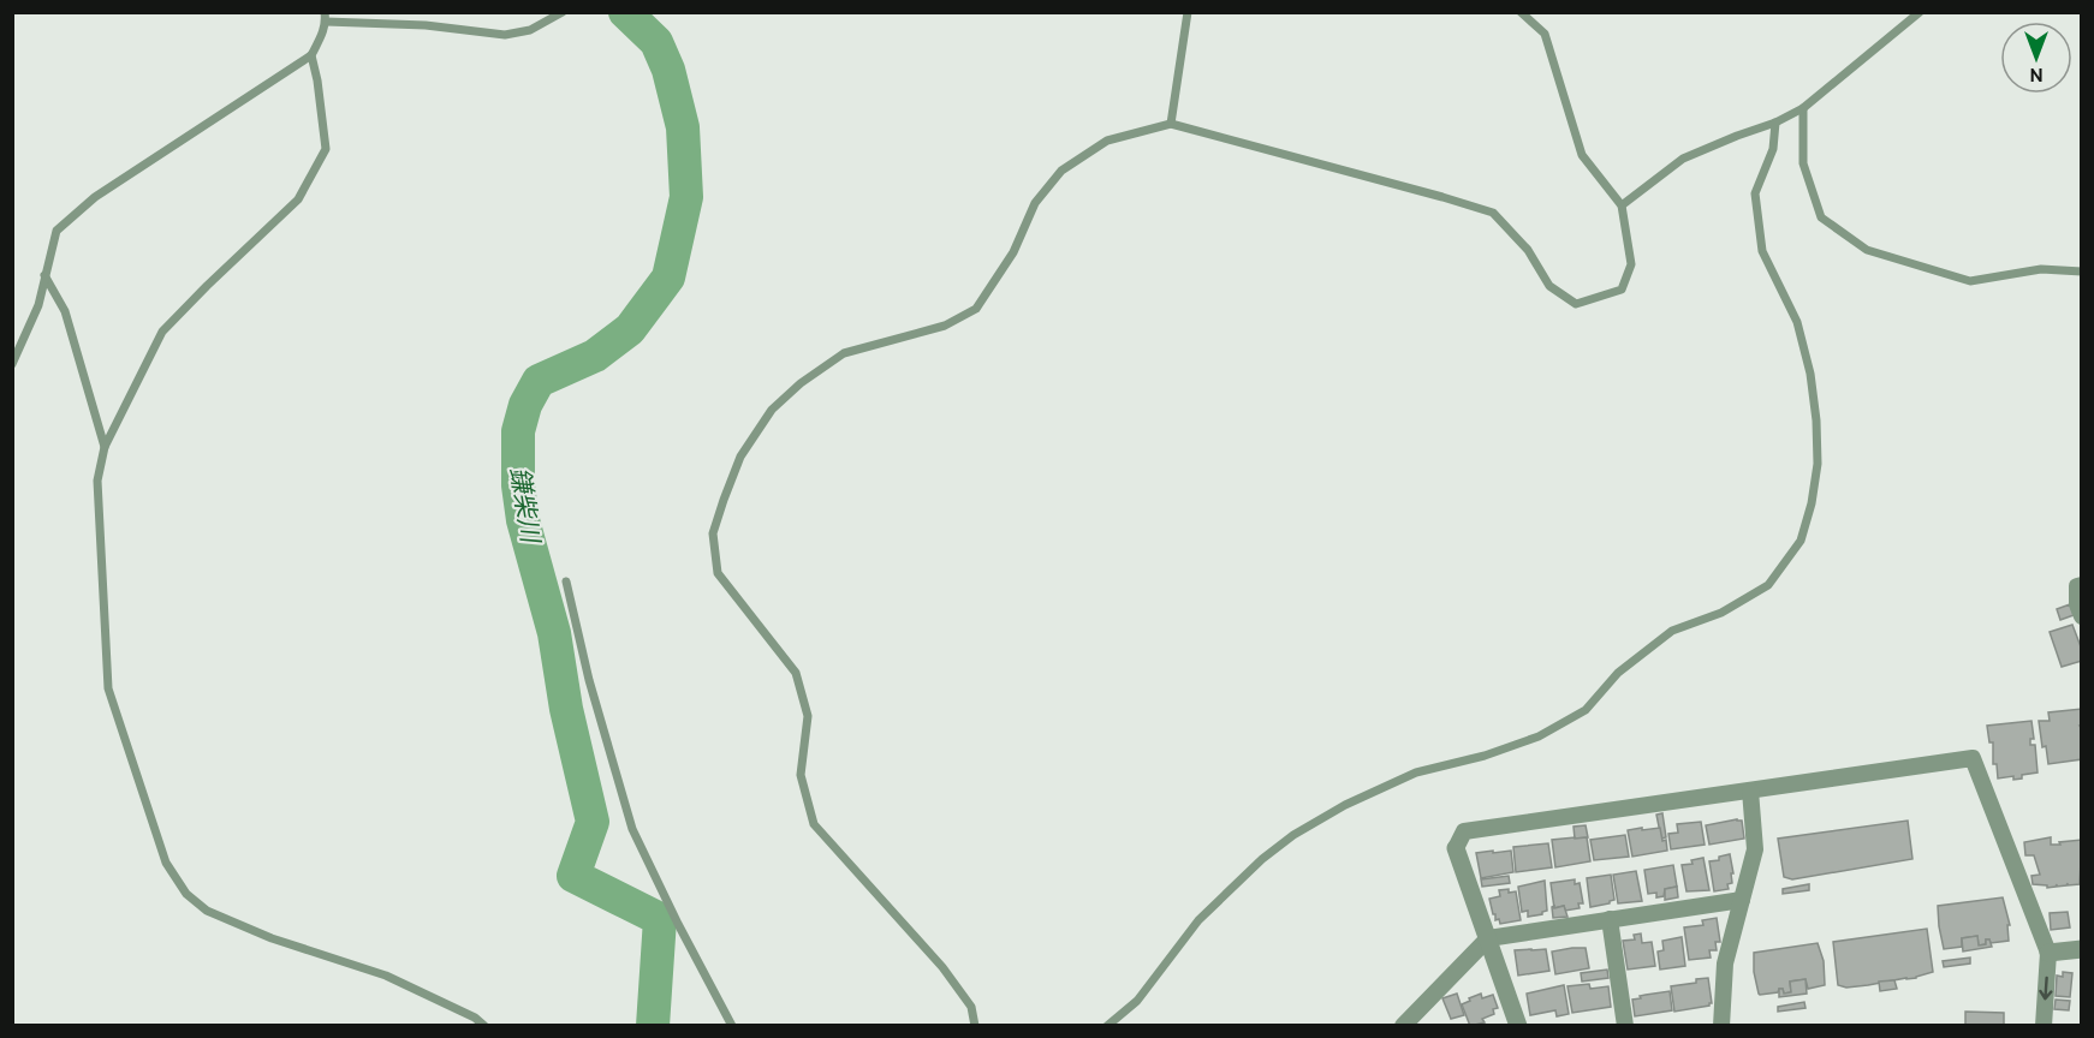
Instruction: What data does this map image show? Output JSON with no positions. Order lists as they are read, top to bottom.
{
  "water": ["鎌柴川"],
  "north": "bottom"
}
